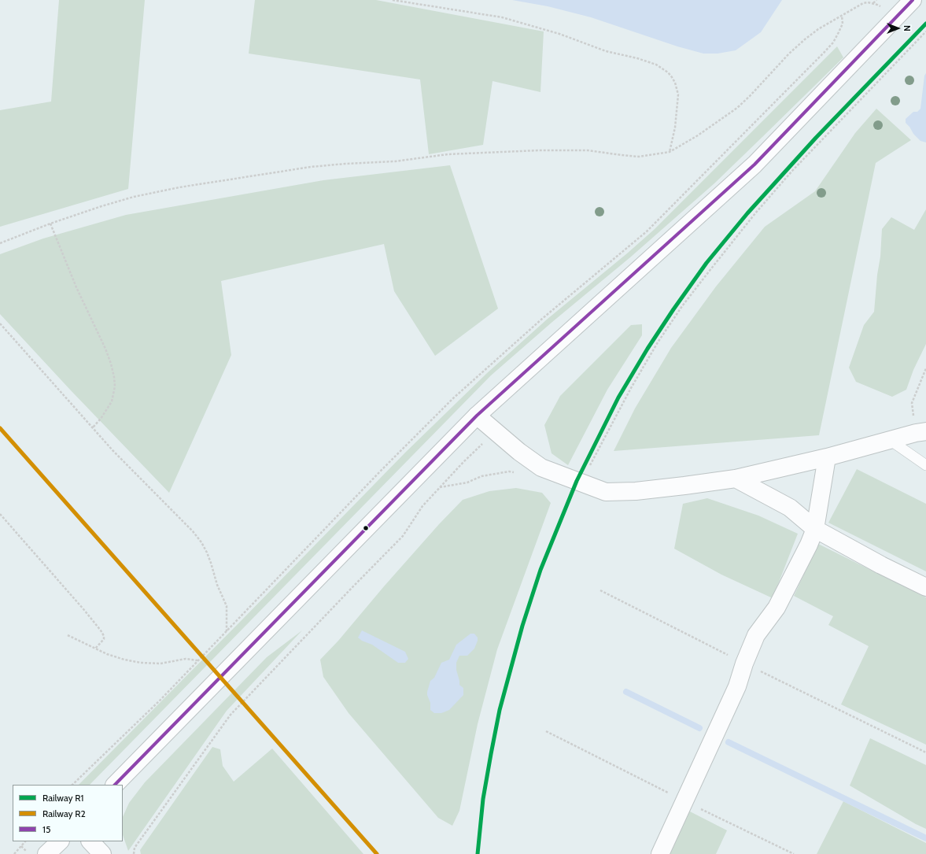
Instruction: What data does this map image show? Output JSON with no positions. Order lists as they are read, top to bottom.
{
  "lines": ["transit line 15", "rail line R1", "rail line R2"],
  "legend": ["Railway R1", "Railway R2", "15"],
  "north": "right"
}
